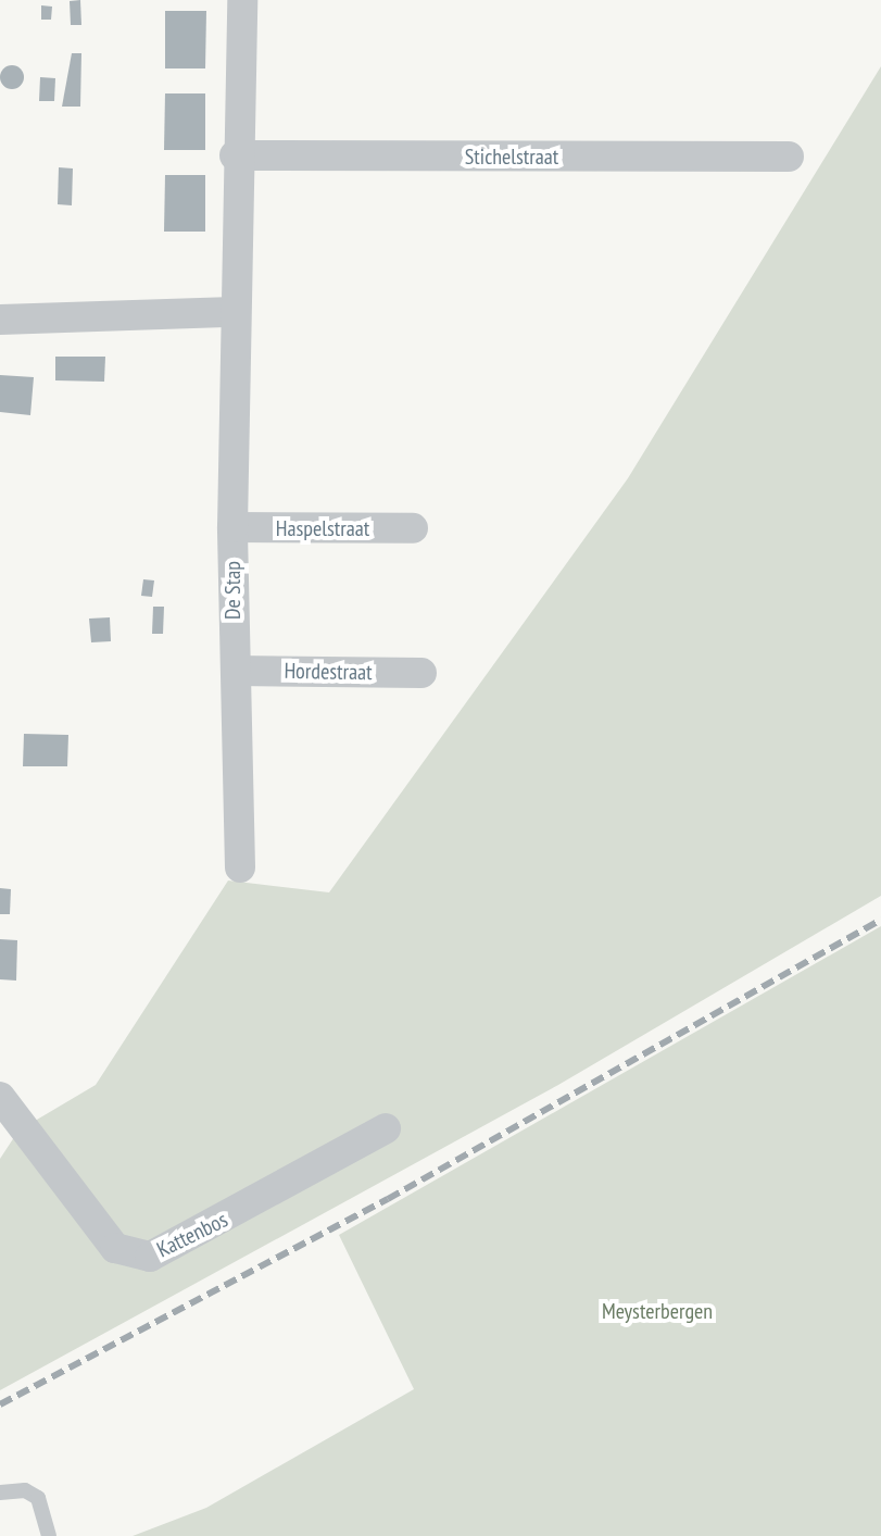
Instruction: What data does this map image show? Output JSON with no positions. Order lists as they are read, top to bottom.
{
  "streets": {
    "street": [
      "Stichelstraat",
      "Haspelstraat",
      "De Stap",
      "Hordestraat",
      "Kattenbos"
    ]
  },
  "crossings": [
    ["Stichelstraat", "De Stap"],
    ["Haspelstraat", "De Stap"],
    ["De Stap", "Hordestraat"]
  ],
  "parks": ["Meysterbergen"]
}
